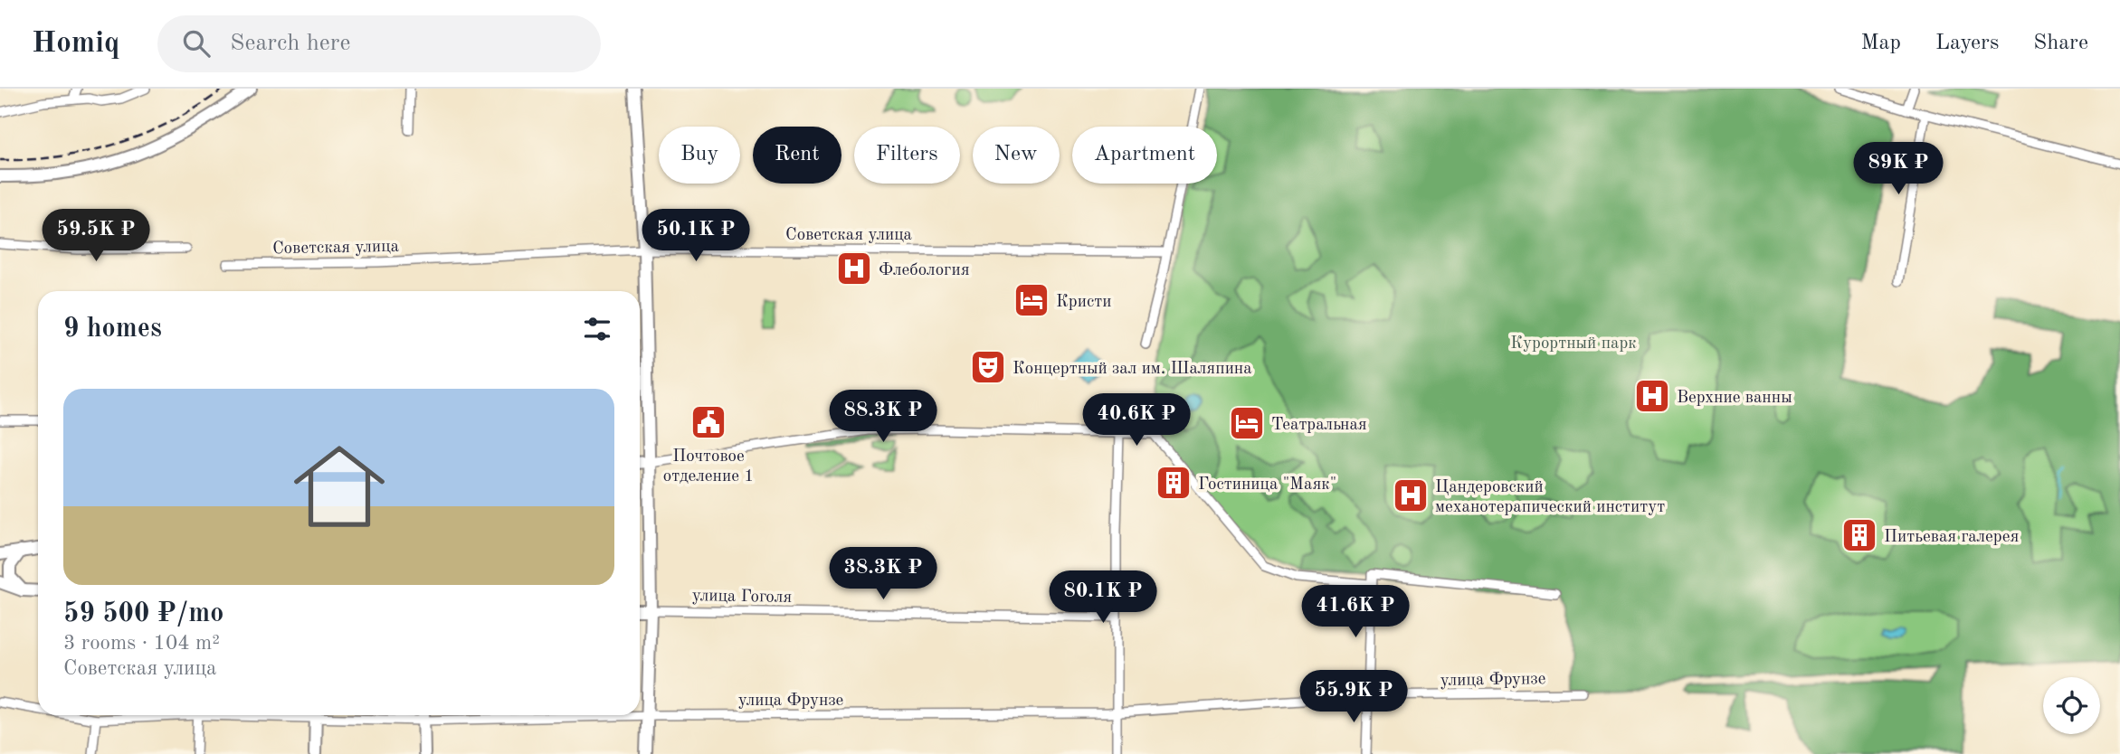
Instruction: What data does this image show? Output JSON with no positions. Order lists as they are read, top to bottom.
{
  "streets": {
    "main road": ["улица Гоголя"],
    "street": ["Советская улица", "улица Фрунзе"]
  },
  "parks": ["Курортный парк"],
  "places": {
    "hospital": ["Флебология", "Верхние ванны", "Цандеровский механотерапический институт"],
    "hotel": ["Кристи", "Театральная"],
    "theatre": ["Концертный зал им. Шаляпина"],
    "public building": ["Почтовое отделение 1"],
    "building": ["Гостиница \"Маяк\"", "Питьевая галерея"]
  },
  "page": {
    "header": "Homiq",
    "search": "Search here",
    "nav": ["Map", "Layers", "Share"],
    "chip": [
      "Buy",
      "Rent",
      "Filters",
      "New",
      "Apartment"
    ],
    "price": [
      "89K ₽",
      "59.5K ₽",
      "50.1K ₽",
      "88.3K ₽",
      "40.6K ₽",
      "38.3K ₽",
      "80.1K ₽",
      "41.6K ₽",
      "55.9K ₽"
    ],
    "heading": "9 homes",
    "list": [
      {
        "name": "59 500 ₽/mo",
        "note": "3 rooms · 104 m² · Советская улица"
      }
    ]
  }
}
